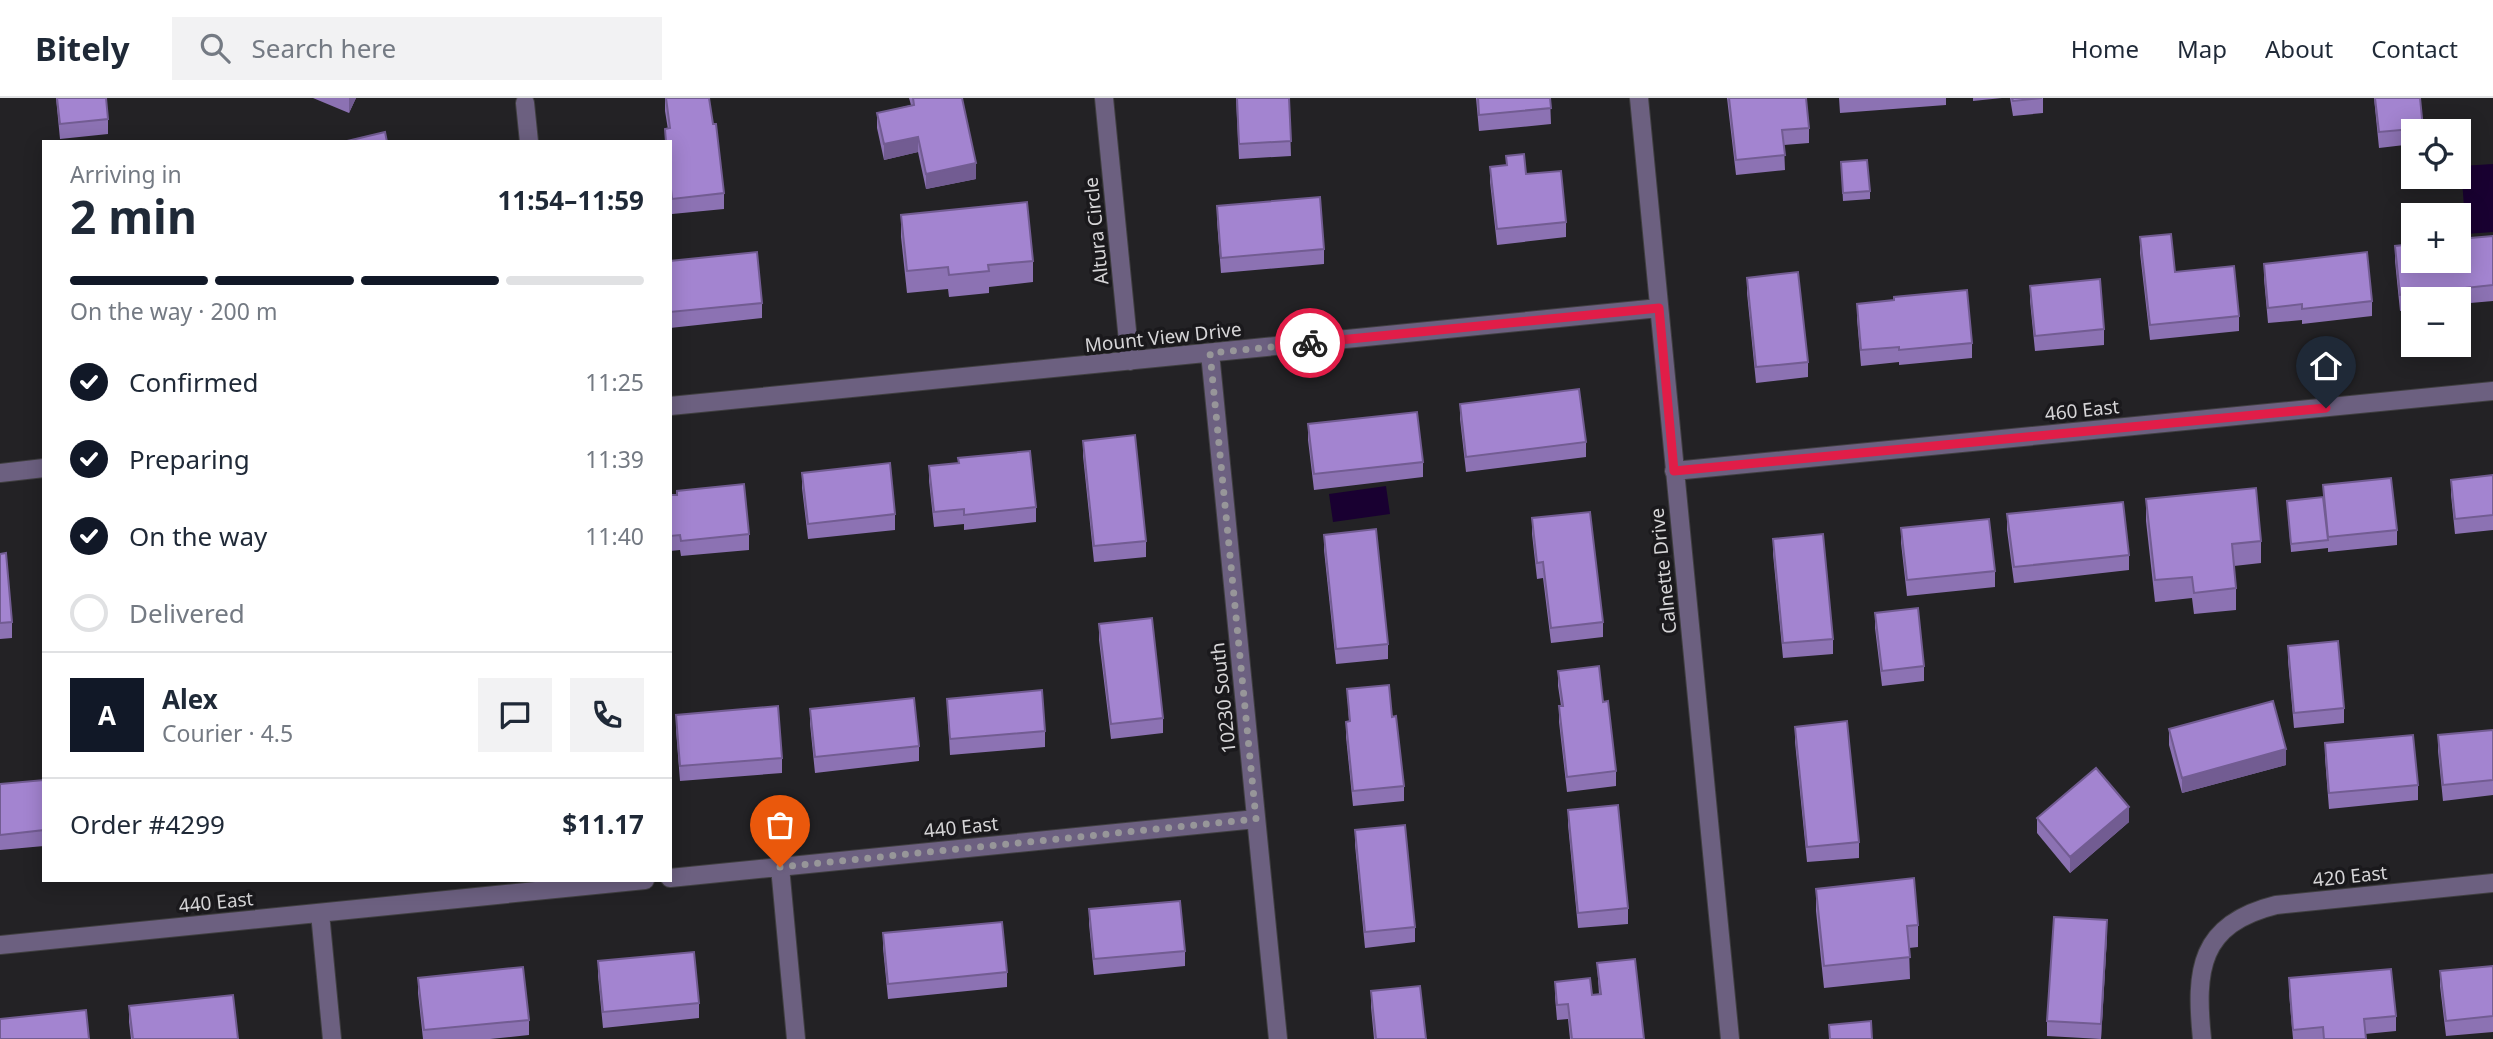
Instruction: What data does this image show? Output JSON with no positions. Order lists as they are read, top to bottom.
{
  "streets": {
    "street": [
      "Altura Circle",
      "Mount View Drive",
      "460 East",
      "Calnette Drive",
      "10230 South",
      "440 East",
      "420 East"
    ]
  },
  "crossings": [
    ["Altura Circle", "Mount View Drive"],
    ["Mount View Drive", "Calnette Drive"],
    ["Mount View Drive", "10230 South"],
    ["460 East", "Calnette Drive"],
    ["10230 South", "440 East"]
  ],
  "page": {
    "header": "Bitely",
    "search": "Search here",
    "nav": [
      "Home",
      "Map",
      "About",
      "Contact"
    ],
    "map_buttons": ["+", "−"],
    "heading": ["2 min", "Arriving in", "11:54–11:59"],
    "panel": [
      "Alex",
      "Courier · 4.5",
      "Order #4299",
      "$11.17"
    ],
    "bar": "On the way · 200 m",
    "list": [
      ["Confirmed", "11:25"],
      ["Preparing", "11:39"],
      ["On the way", "11:40"],
      "Delivered"
    ],
    "round": "A"
  }
}
